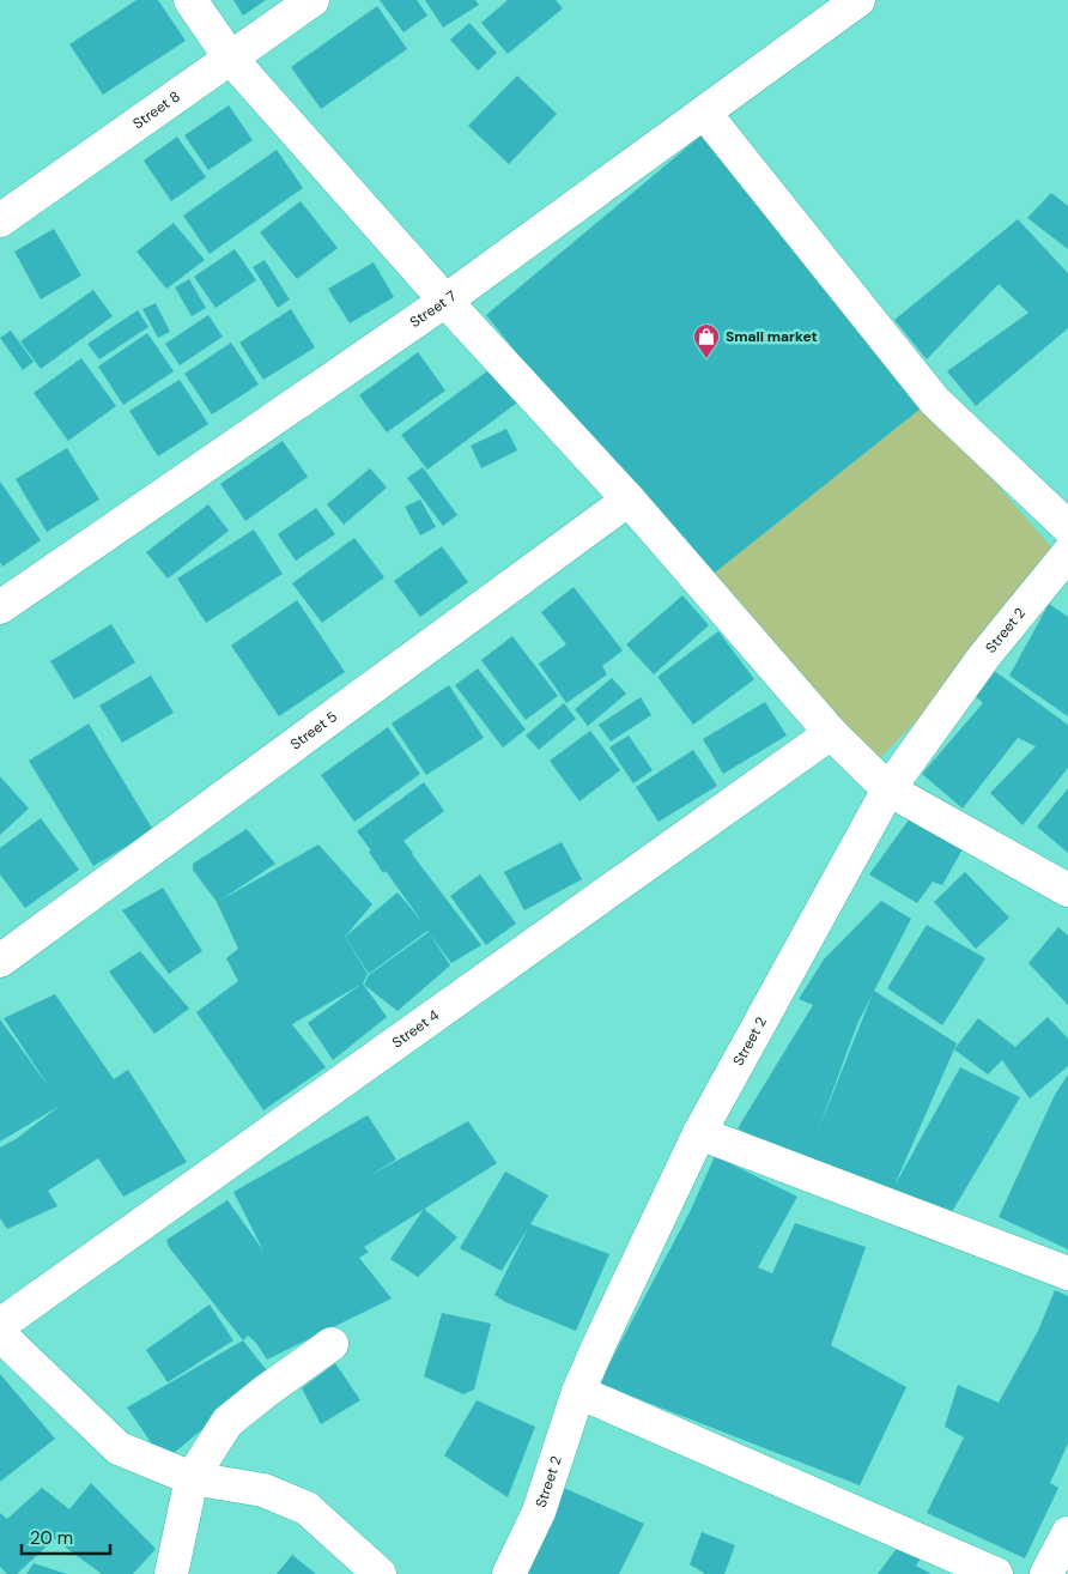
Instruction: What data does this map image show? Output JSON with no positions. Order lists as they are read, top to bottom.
{
  "streets": {
    "street": [
      "Street 8",
      "Street 7",
      "Street 2",
      "Street 5",
      "Street 4"
    ]
  },
  "places": {
    "shop": ["Small market"]
  },
  "scale_bar": "20 m"
}
